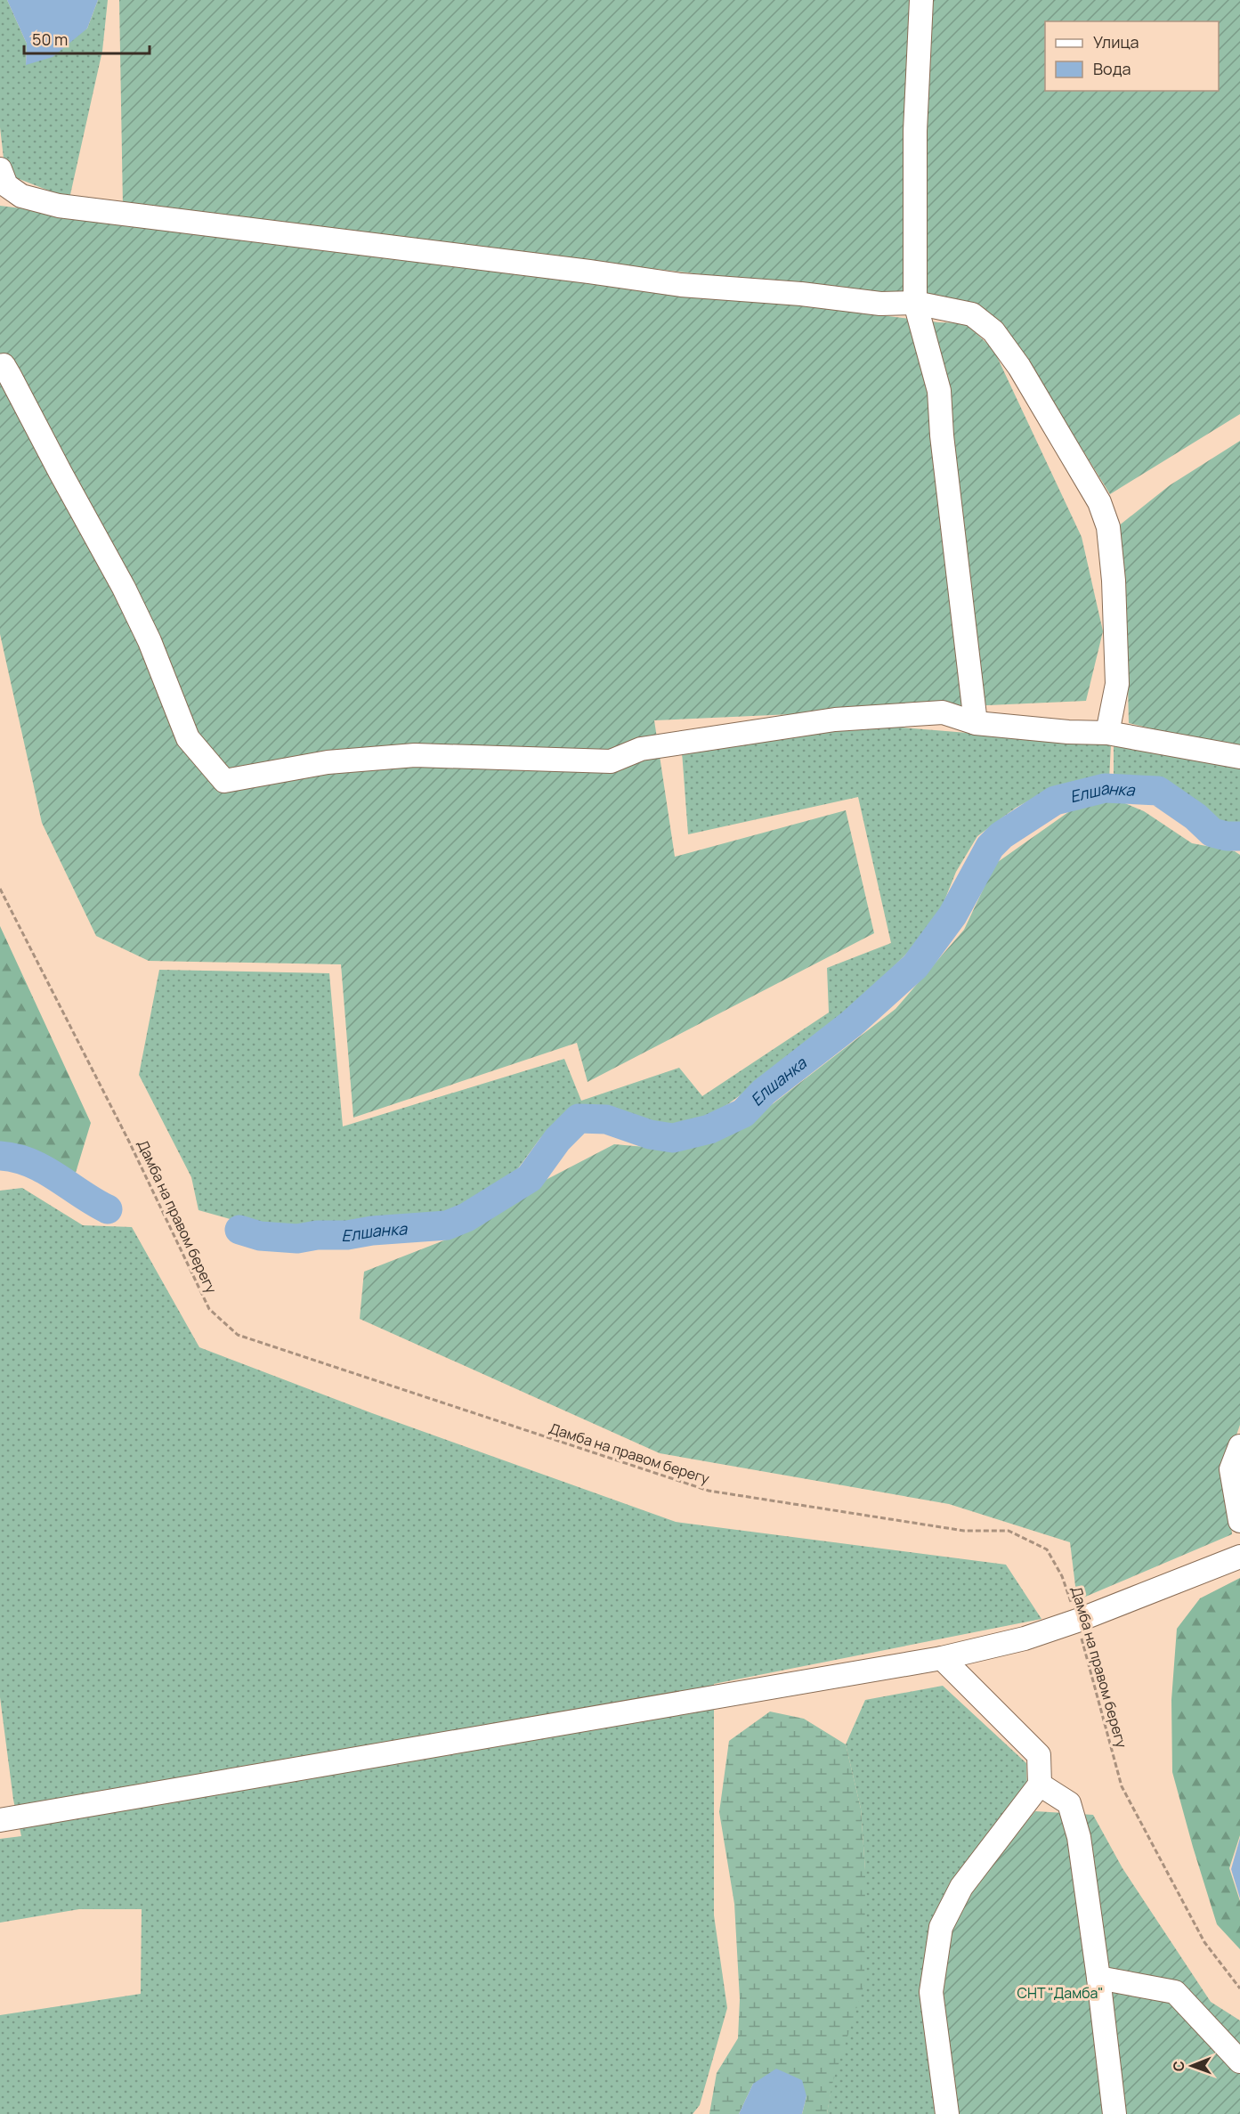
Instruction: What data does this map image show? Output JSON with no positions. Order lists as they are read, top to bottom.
{
  "streets": {
    "path": ["Дамба на правом берегу"]
  },
  "water": ["Елшанка"],
  "parks": ["СНТ \"Дамба\""],
  "legend": ["Улица", "Вода"],
  "scale_bar": "50 m",
  "north": "left"
}
